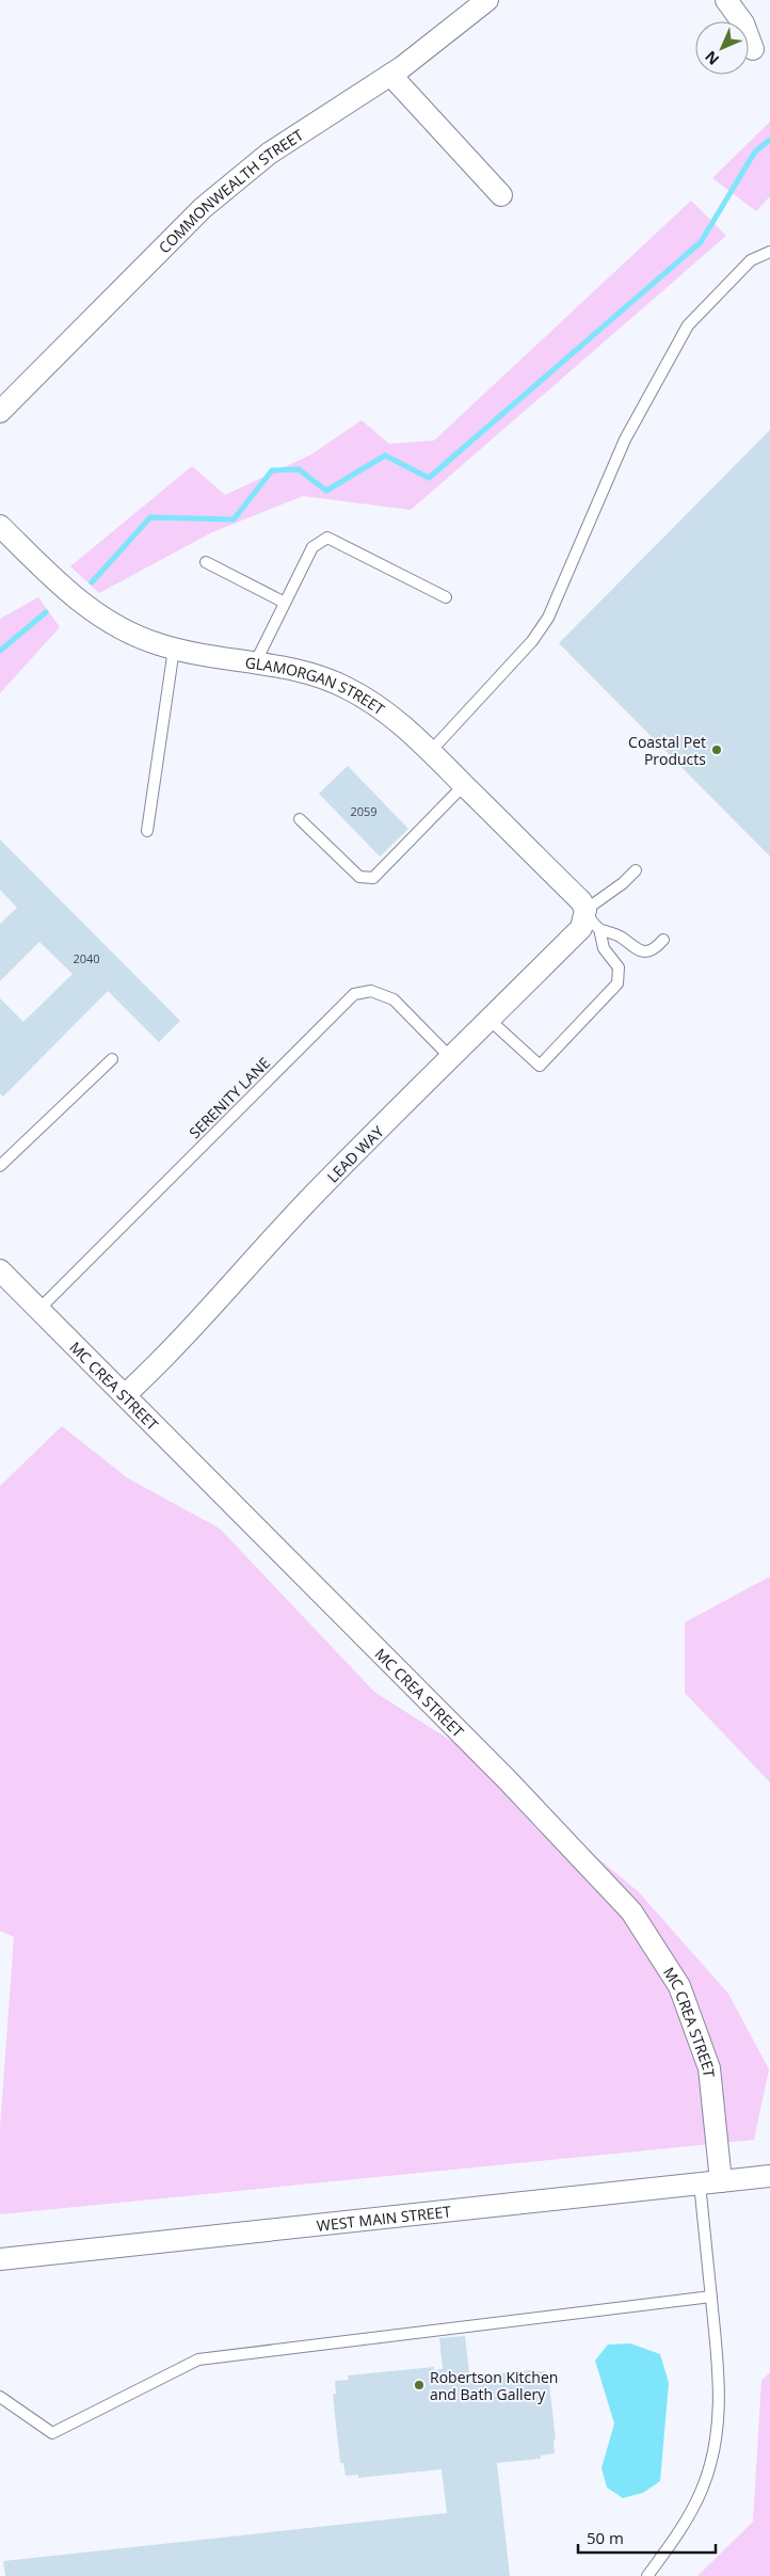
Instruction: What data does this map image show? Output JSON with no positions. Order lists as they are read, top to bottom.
{
  "streets": {
    "street": [
      "COMMONWEALTH STREET",
      "GLAMORGAN STREET",
      "LEAD WAY",
      "MC CREA STREET",
      "WEST MAIN STREET"
    ],
    "lane": ["SERENITY LANE"]
  },
  "crossings": [
    ["GLAMORGAN STREET", "LEAD WAY"],
    ["SERENITY LANE", "LEAD WAY"],
    ["SERENITY LANE", "MC CREA STREET"],
    ["LEAD WAY", "MC CREA STREET"],
    ["MC CREA STREET", "WEST MAIN STREET"]
  ],
  "places": ["Coastal Pet Products", "Robertson Kitchen and Bath Gallery"],
  "house_numbers": ["2059", "2040"],
  "scale_bar": "50 m",
  "north": "bottom left"
}
